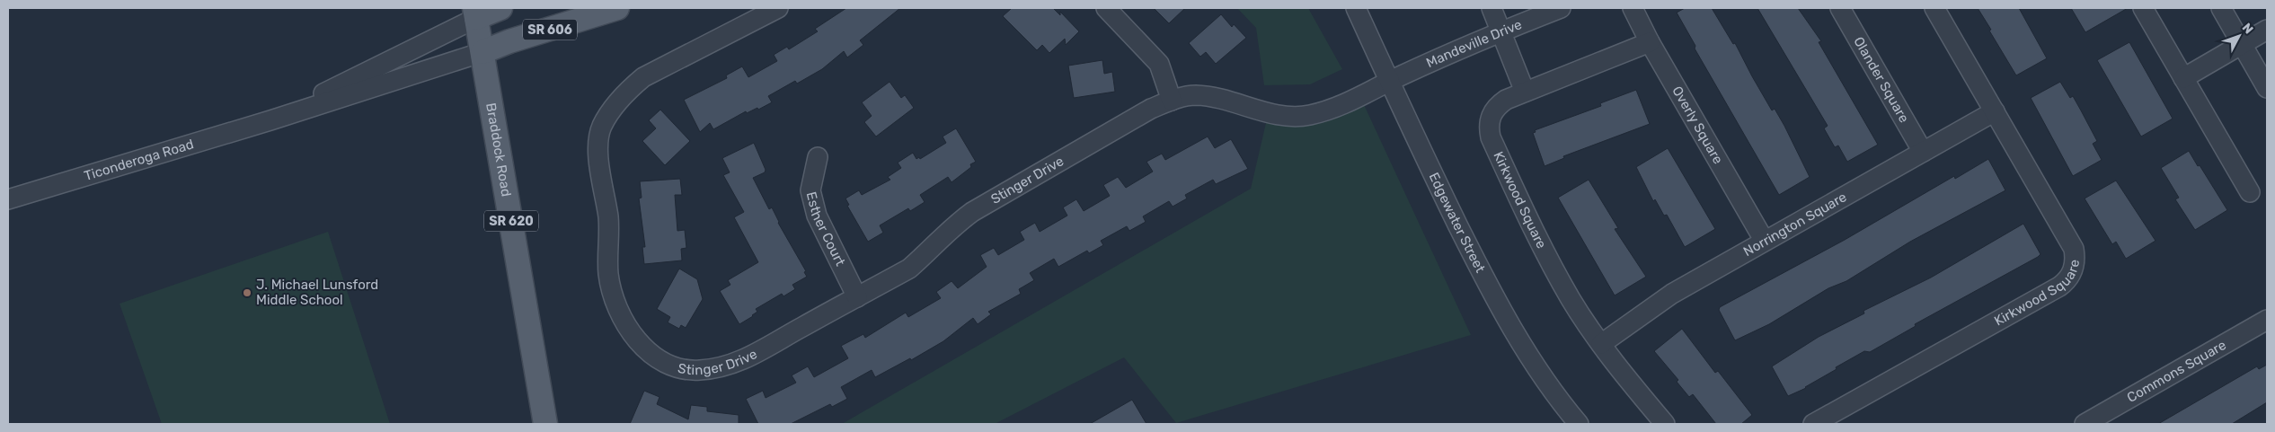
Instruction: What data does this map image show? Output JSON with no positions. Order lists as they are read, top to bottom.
{
  "streets": {
    "main road": ["SR 606", "Braddock Road", "SR 620"],
    "street": [
      "Mandeville Drive",
      "Olander Square",
      "Overly Square",
      "Ticonderoga Road",
      "Stinger Drive",
      "Kirkwood Square",
      "Edgewater Street",
      "Norrington Square",
      "Esther Court",
      "Commons Square"
    ]
  },
  "crossings": [
    ["SR 606", "Braddock Road"],
    ["SR 606", "Ticonderoga Road"],
    ["Mandeville Drive", "Stinger Drive"],
    ["Mandeville Drive", "Edgewater Street"],
    ["Olander Square", "Norrington Square"],
    ["Overly Square", "Kirkwood Square"],
    ["Overly Square", "Norrington Square"],
    ["Braddock Road", "Ticonderoga Road"],
    ["Stinger Drive", "Edgewater Street"],
    ["Stinger Drive", "Esther Court"],
    ["Kirkwood Square", "Norrington Square"]
  ],
  "places": ["J. Michael Lunsford Middle School"],
  "north": "top right"
}
